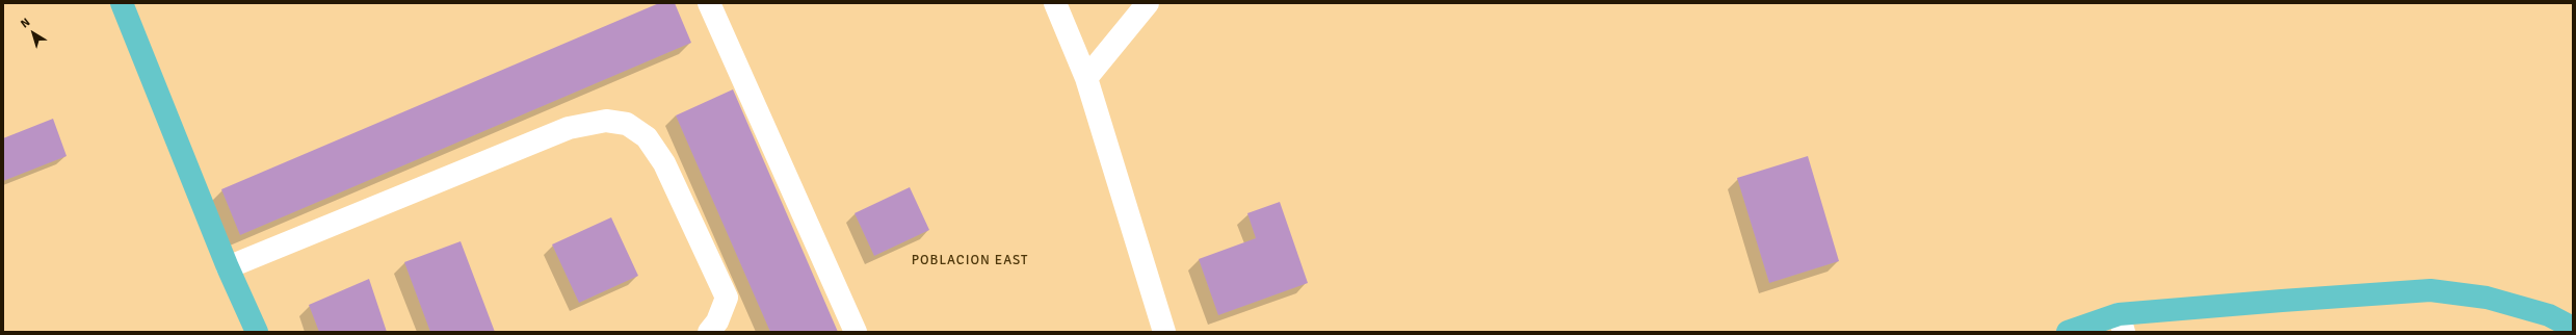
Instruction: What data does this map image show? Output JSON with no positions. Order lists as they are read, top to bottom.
{
  "districts": ["POBLACION EAST"],
  "north": "top left"
}
